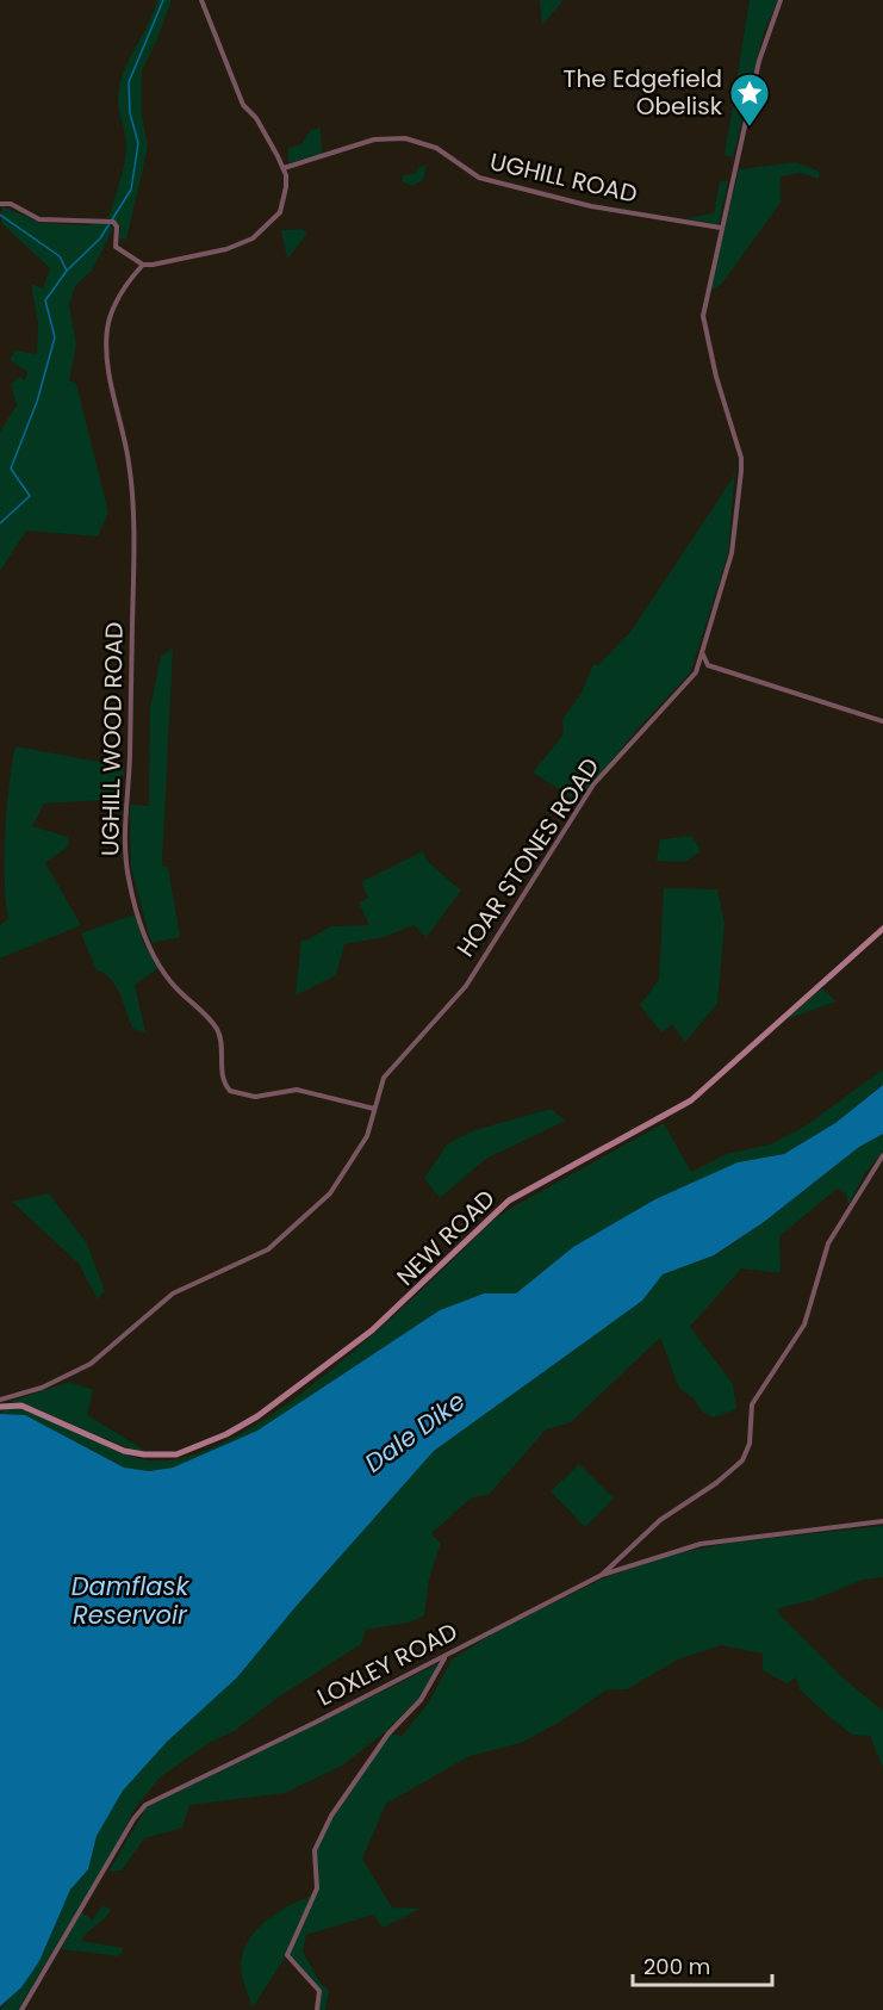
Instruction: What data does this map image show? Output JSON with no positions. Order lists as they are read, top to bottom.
{
  "streets": {
    "street": [
      "UGHILL ROAD",
      "UGHILL WOOD ROAD",
      "HOAR STONES ROAD",
      "NEW ROAD",
      "LOXLEY ROAD"
    ]
  },
  "crossings": [
    ["UGHILL ROAD", "HOAR STONES ROAD"],
    ["UGHILL WOOD ROAD", "HOAR STONES ROAD"]
  ],
  "water": ["Dale Dike", "Damflask Reservoir"],
  "places": {
    "place": ["The Edgefield Obelisk"]
  },
  "scale_bar": "200 m"
}
